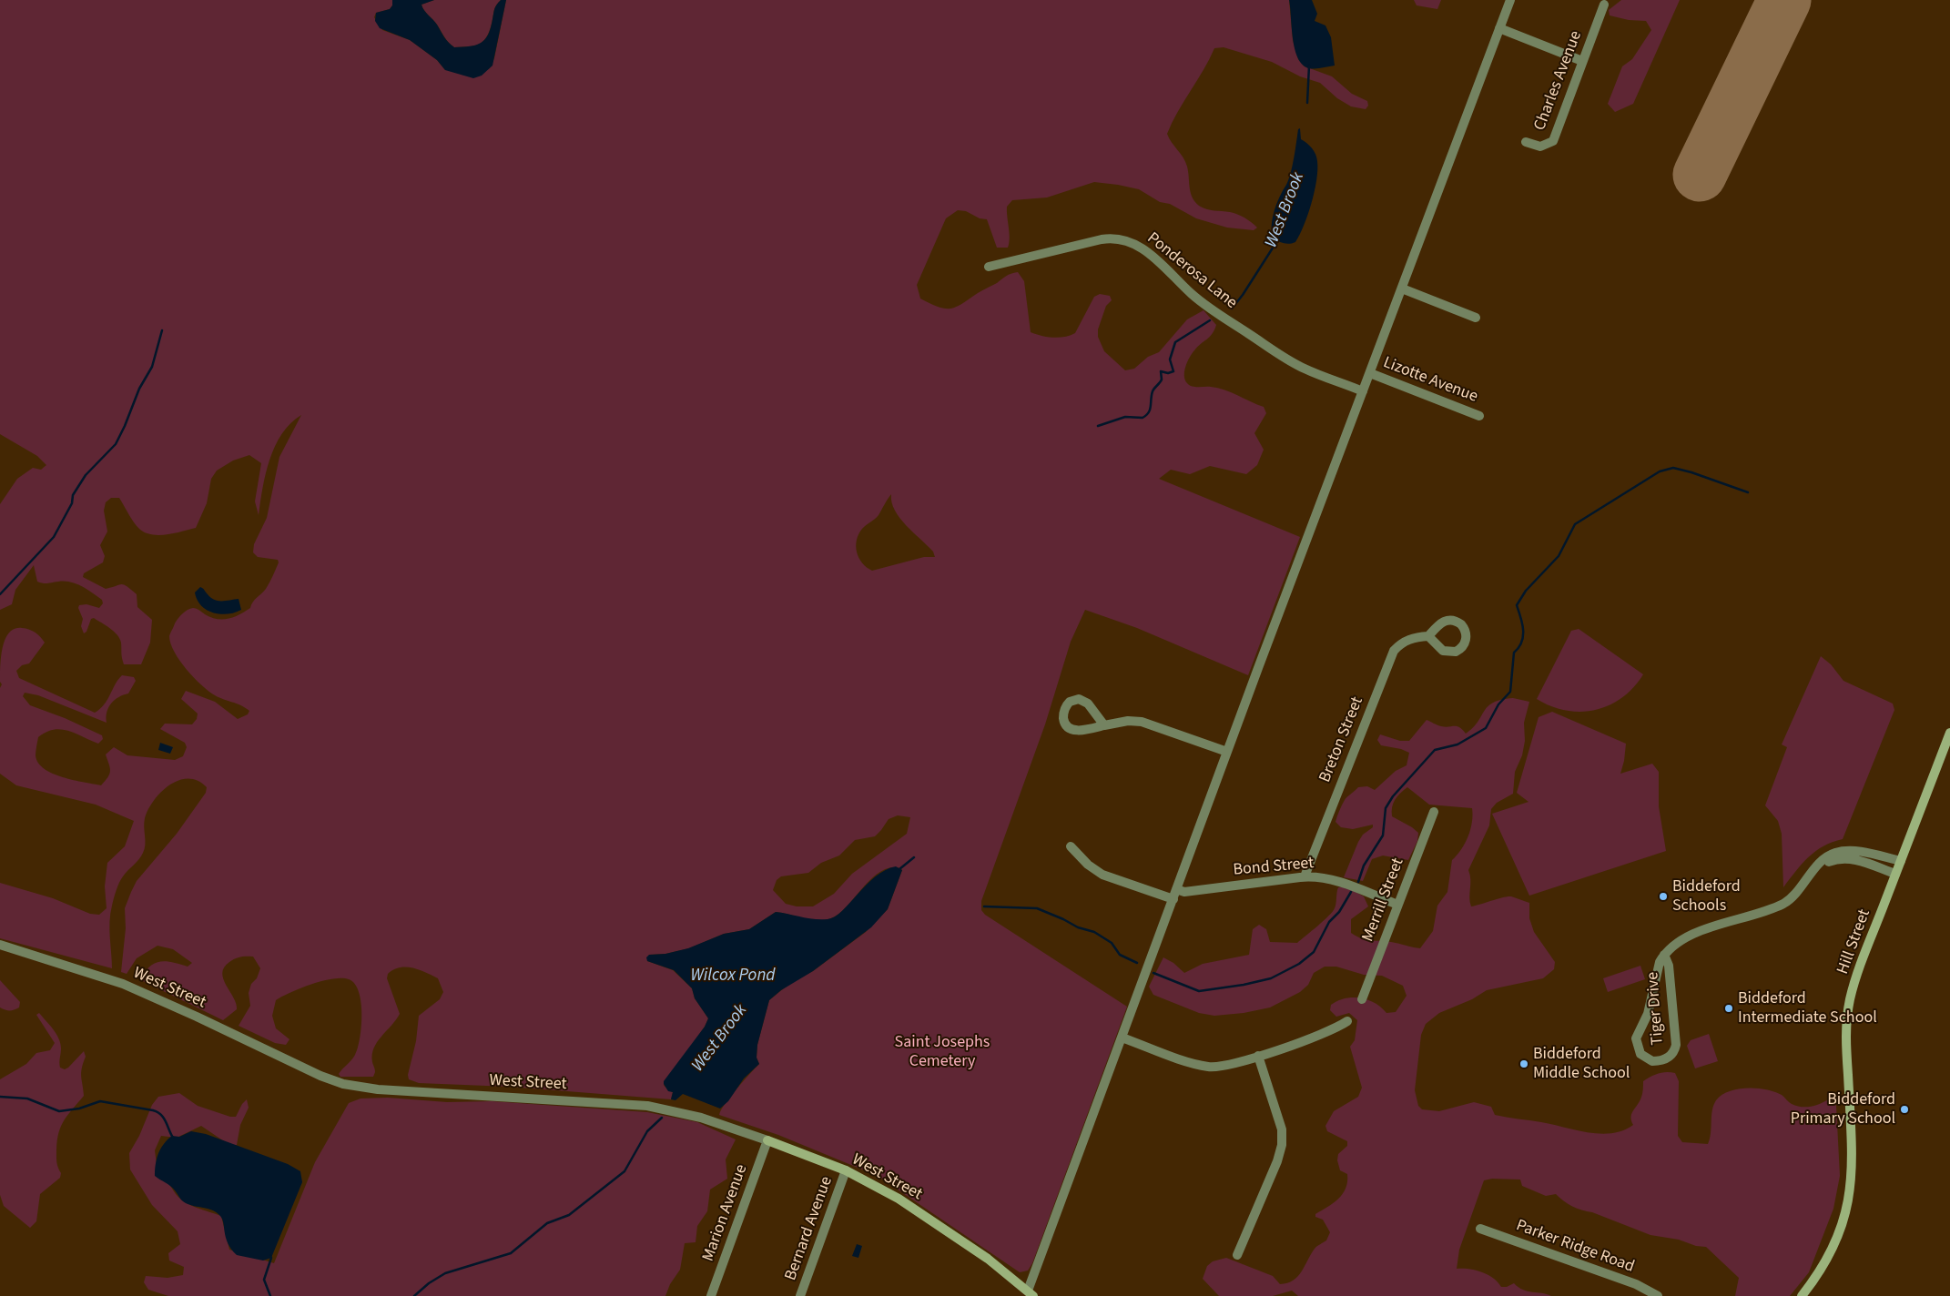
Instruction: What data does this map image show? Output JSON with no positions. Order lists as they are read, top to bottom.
{
  "streets": {
    "street": [
      "Charles Avenue",
      "Ponderosa Lane",
      "Lizotte Avenue",
      "Breton Street",
      "Bond Street",
      "Merrill Street",
      "Hill Street",
      "West Street",
      "Tiger Drive",
      "Marion Avenue",
      "Bernard Avenue",
      "Parker Ridge Road"
    ]
  },
  "crossings": [
    ["Breton Street", "Bond Street"],
    ["Bond Street", "Merrill Street"],
    ["Hill Street", "Tiger Drive"],
    ["West Street", "Marion Avenue"],
    ["West Street", "Bernard Avenue"]
  ],
  "water": ["West Brook", "Wilcox Pond"],
  "parks": ["Saint Josephs Cemetery"],
  "places": [
    "Biddeford Schools",
    "Biddeford Intermediate School",
    "Biddeford Middle School",
    "Biddeford Primary School"
  ]
}
